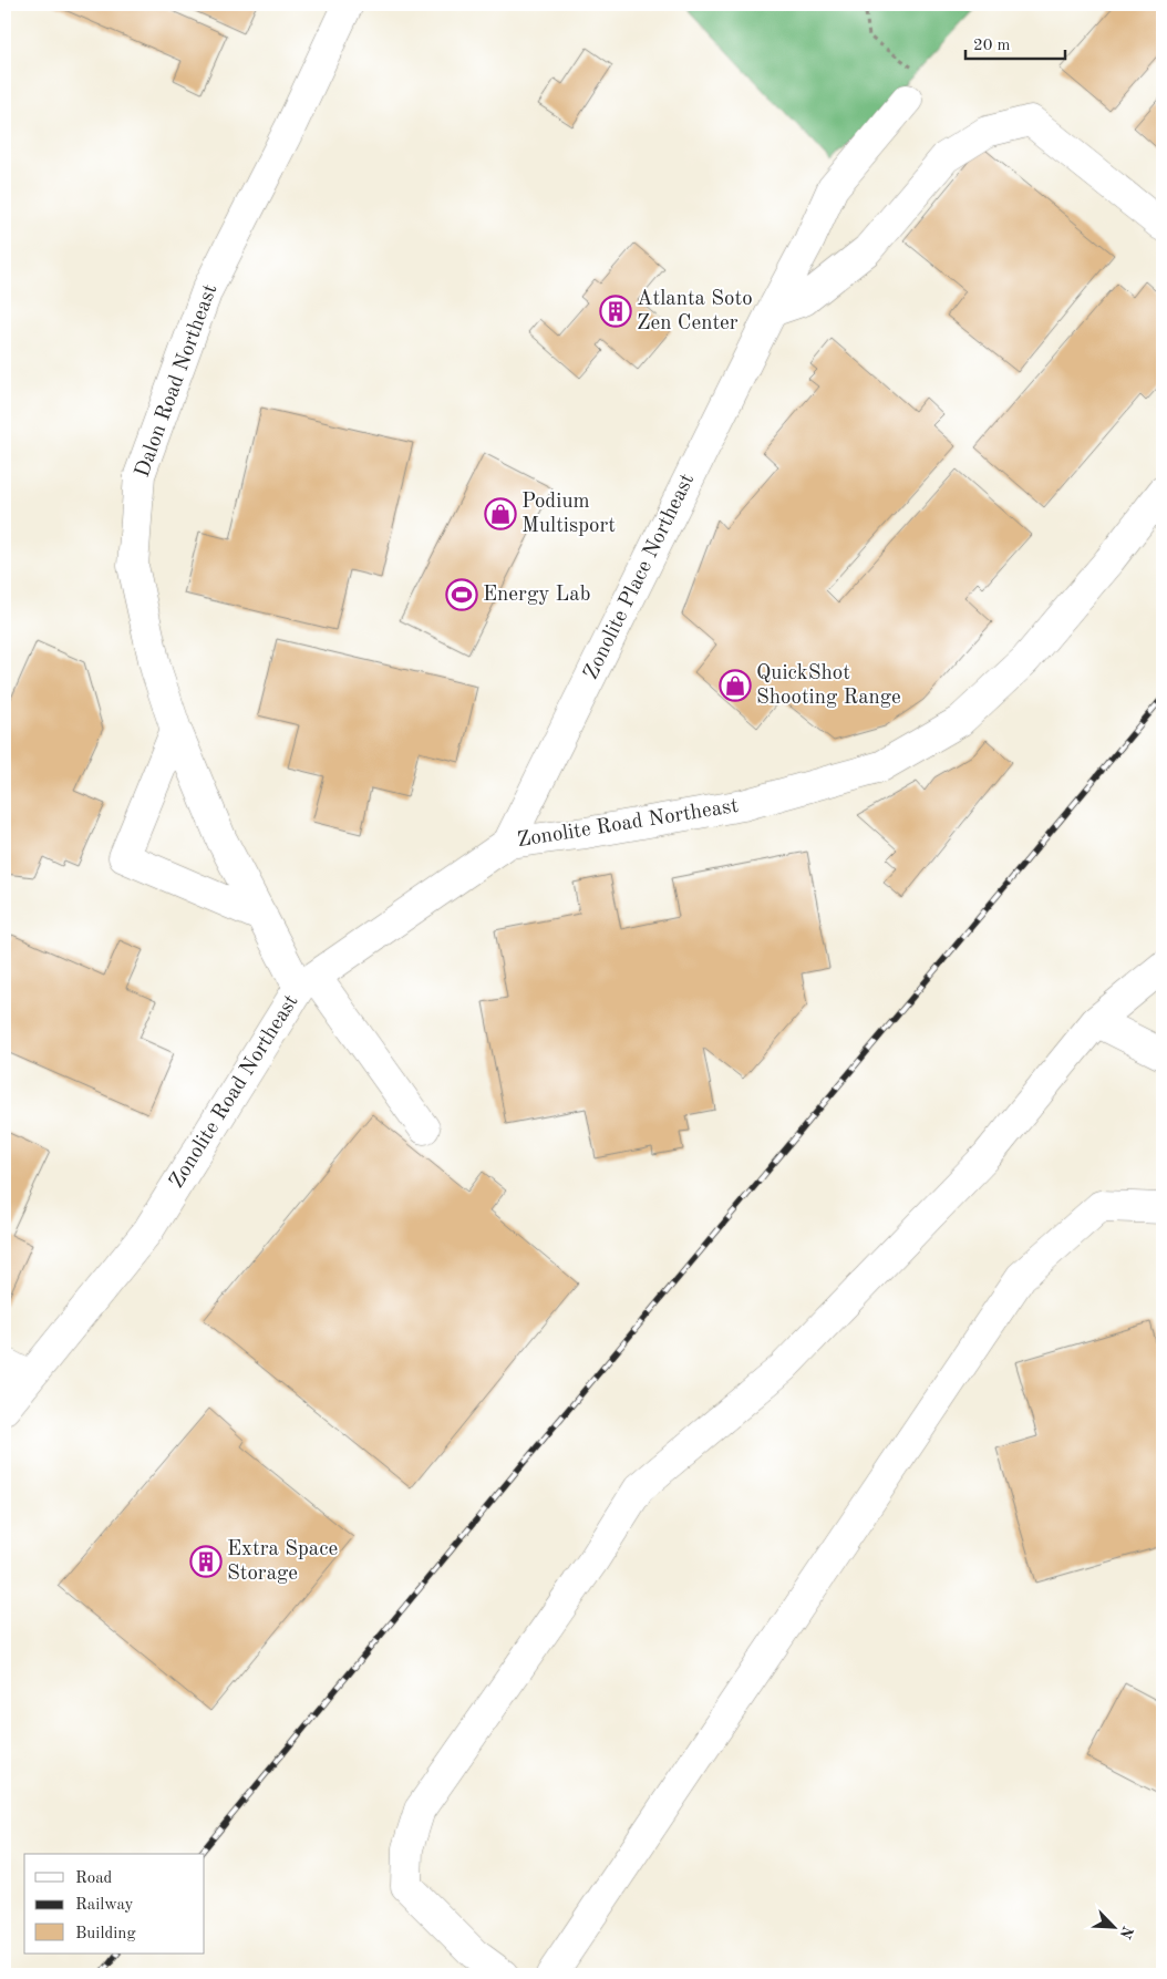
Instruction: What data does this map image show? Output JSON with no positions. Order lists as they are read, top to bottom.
{
  "streets": {
    "street": ["Dalon Road Northeast", "Zonolite Place Northeast", "Zonolite Road Northeast"]
  },
  "crossings": [
    ["Dalon Road Northeast", "Zonolite Road Northeast"],
    ["Zonolite Place Northeast", "Zonolite Road Northeast"]
  ],
  "places": {
    "building": ["Atlanta Soto Zen Center", "Extra Space Storage"],
    "shop": ["Podium Multisport", "QuickShot Shooting Range"],
    "sports": ["Energy Lab"]
  },
  "legend": ["Road", "Railway", "Building"],
  "scale_bar": "20 m",
  "north": "bottom right"
}
